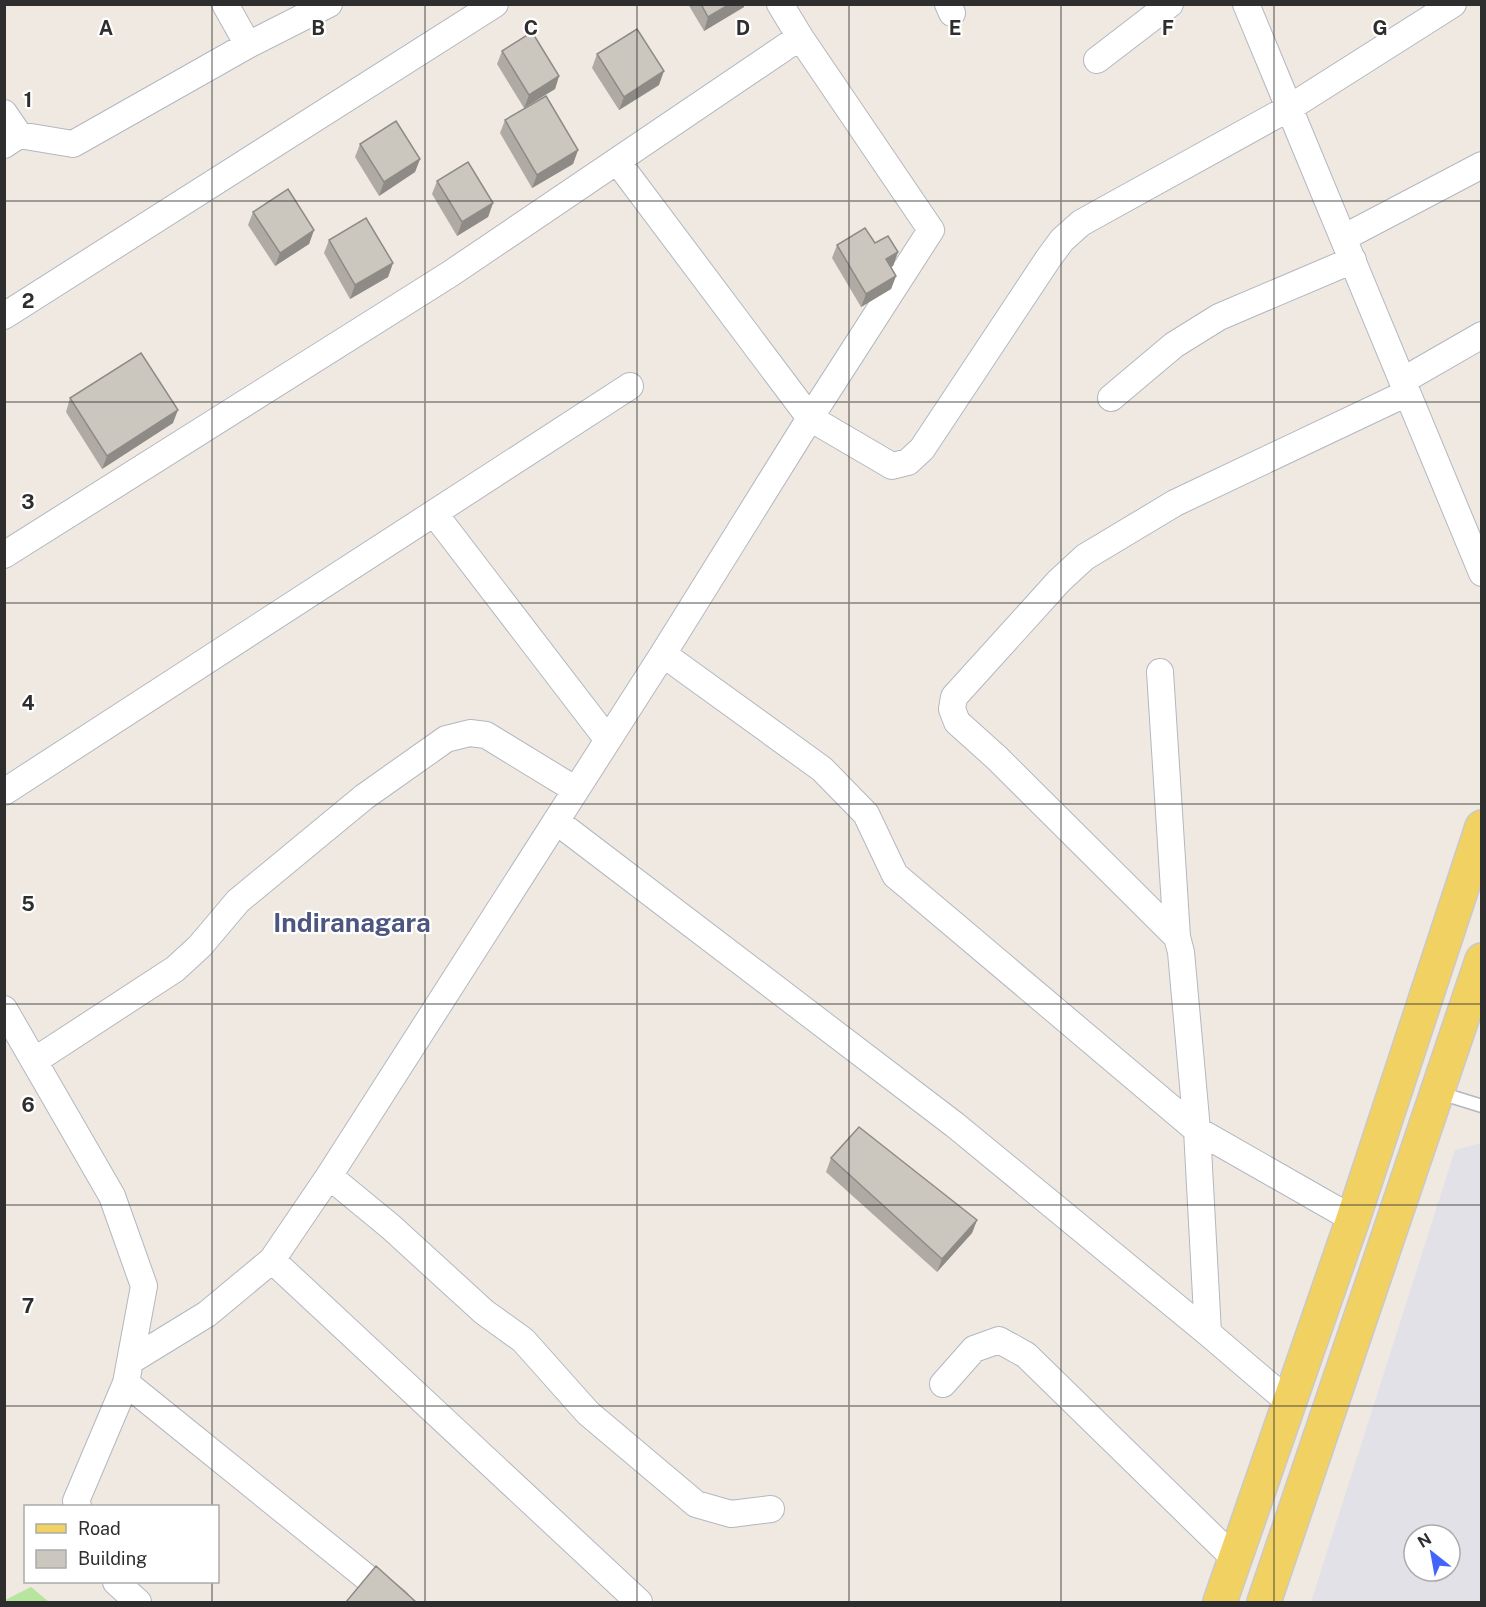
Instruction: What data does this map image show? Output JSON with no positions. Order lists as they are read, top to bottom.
{
  "districts": ["Indiranagara"],
  "legend": ["Road", "Building"],
  "north": "top left",
  "grid": {
    "columns": [
      "A",
      "B",
      "C",
      "D",
      "E",
      "F",
      "G"
    ],
    "rows": [
      "1",
      "2",
      "3",
      "4",
      "5",
      "6",
      "7"
    ]
  }
}
